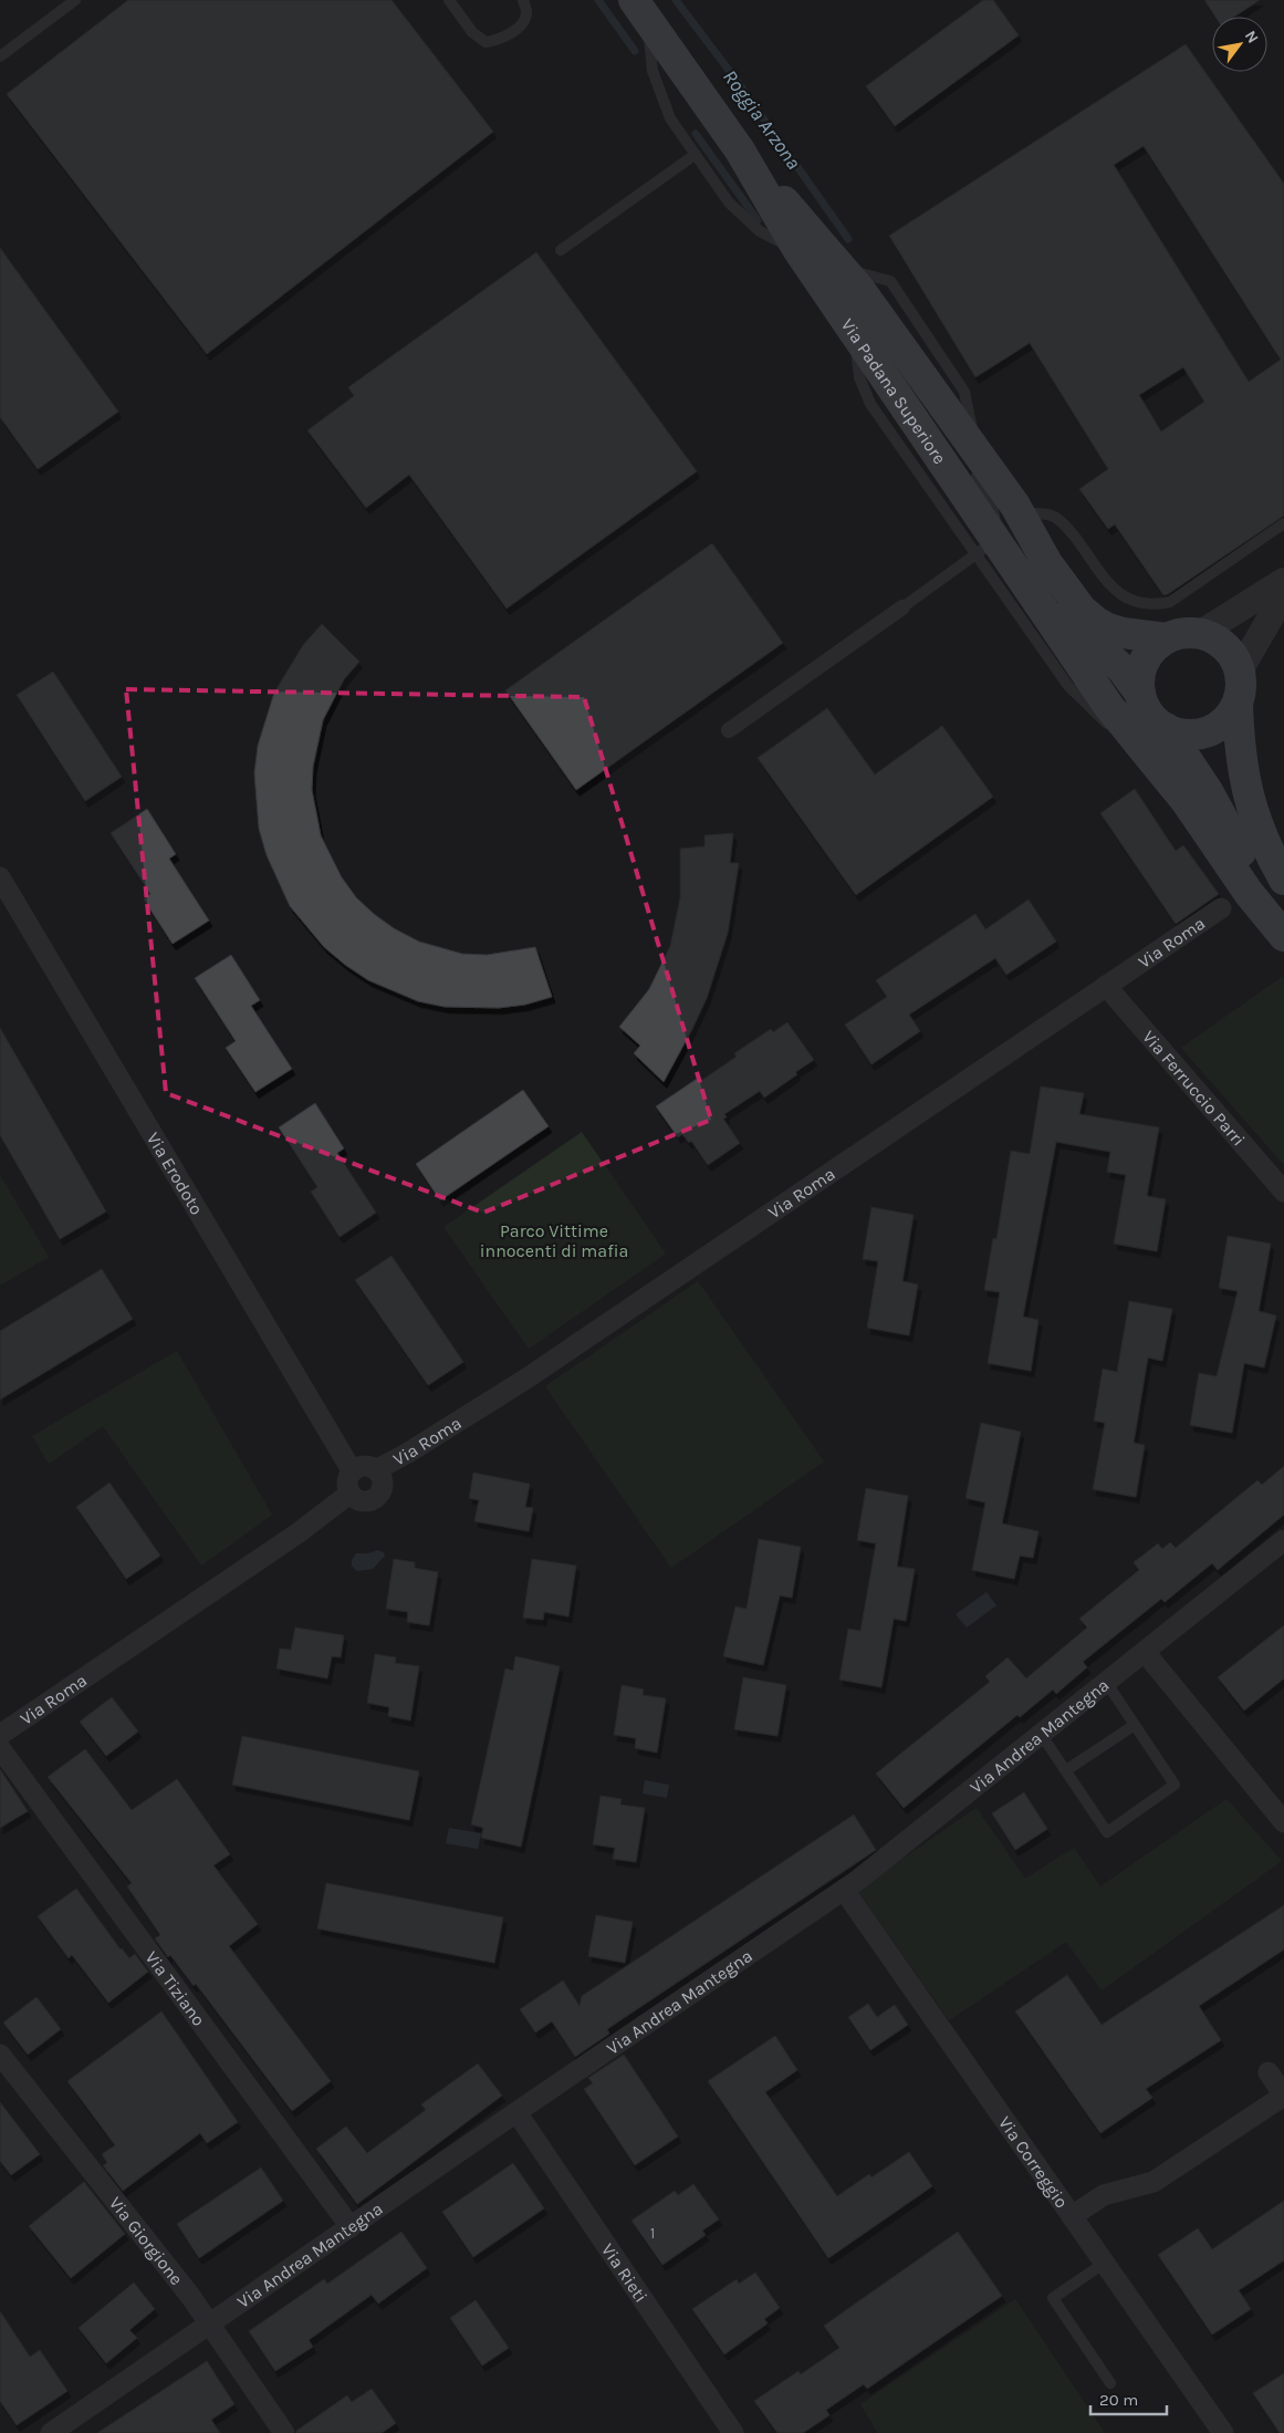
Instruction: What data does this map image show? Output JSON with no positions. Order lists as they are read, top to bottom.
{
  "streets": {
    "main road": ["Via Padana Superiore"],
    "street": [
      "Via Roma",
      "Via Ferruccio Parri",
      "Via Erodoto",
      "Via Andrea Mantegna",
      "Via Tiziano",
      "Via Correggio",
      "Via Giorgione",
      "Via Rieti"
    ]
  },
  "crossings": [
    ["Via Roma", "Via Ferruccio Parri"],
    ["Via Roma", "Via Erodoto"],
    ["Via Andrea Mantegna", "Via Tiziano"],
    ["Via Andrea Mantegna", "Via Correggio"],
    ["Via Andrea Mantegna", "Via Giorgione"],
    ["Via Andrea Mantegna", "Via Rieti"]
  ],
  "water": ["Roggia Arzona"],
  "parks": ["Parco Vittime innocenti di mafia"],
  "house_numbers": ["1"],
  "scale_bar": "20 m",
  "north": "top right"
}
